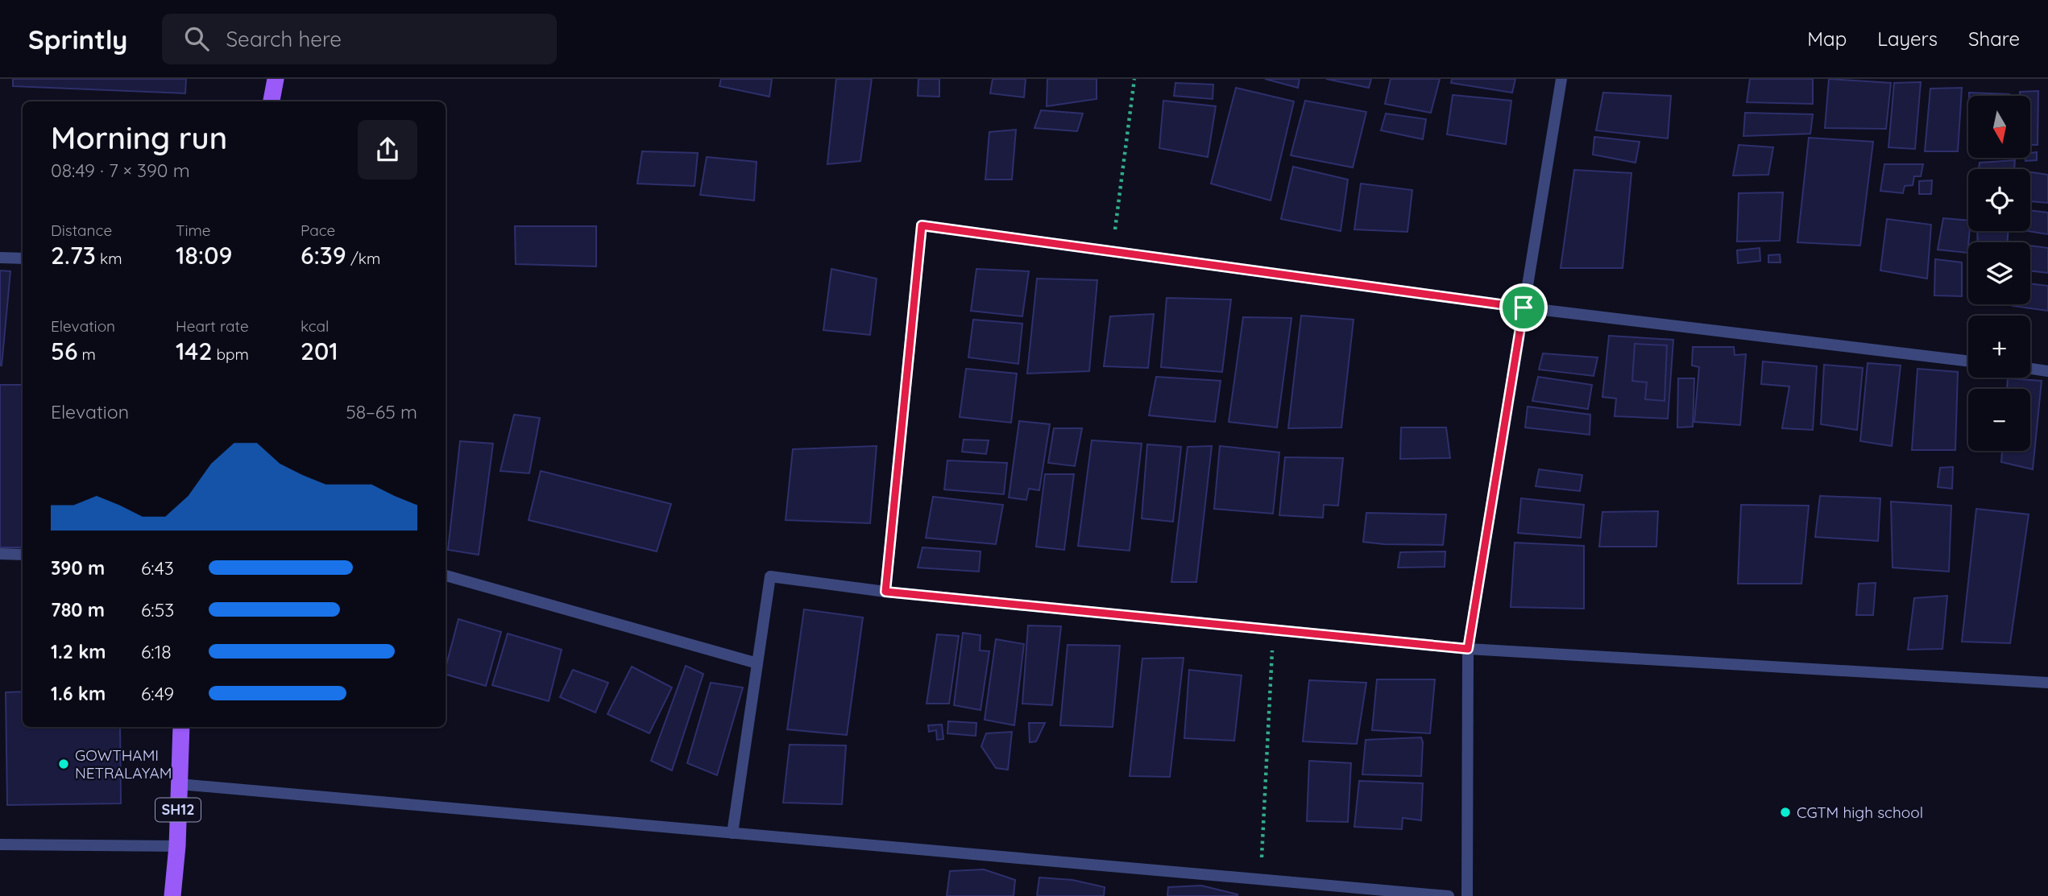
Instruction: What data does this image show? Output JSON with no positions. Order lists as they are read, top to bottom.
{
  "streets": {
    "main road": ["SH12"]
  },
  "places": ["GOWTHAMI NETRALAYAM", "CGTM high school"],
  "north": "bottom",
  "page": {
    "header": "Sprintly",
    "search": "Search here",
    "nav": ["Map", "Layers", "Share"],
    "map_buttons": ["+", "−"],
    "heading": ["Morning run", "08:49 · 7 × 390 m"],
    "stats": [
      ["Distance", "2.73 km"],
      ["Time", "18:09"],
      ["Pace", "6:39 /km"],
      ["Elevation", "56 m"],
      ["Heart rate", "142 bpm"],
      ["kcal", "201"]
    ],
    "chart": ["Elevation", "58–65 m"],
    "list": [
      {
        "name": "390 m",
        "note": "6:43"
      },
      {
        "name": "780 m",
        "note": "6:53"
      },
      {
        "name": "1.2 km",
        "note": "6:18"
      },
      {
        "name": "1.6 km",
        "note": "6:49"
      }
    ]
  }
}
